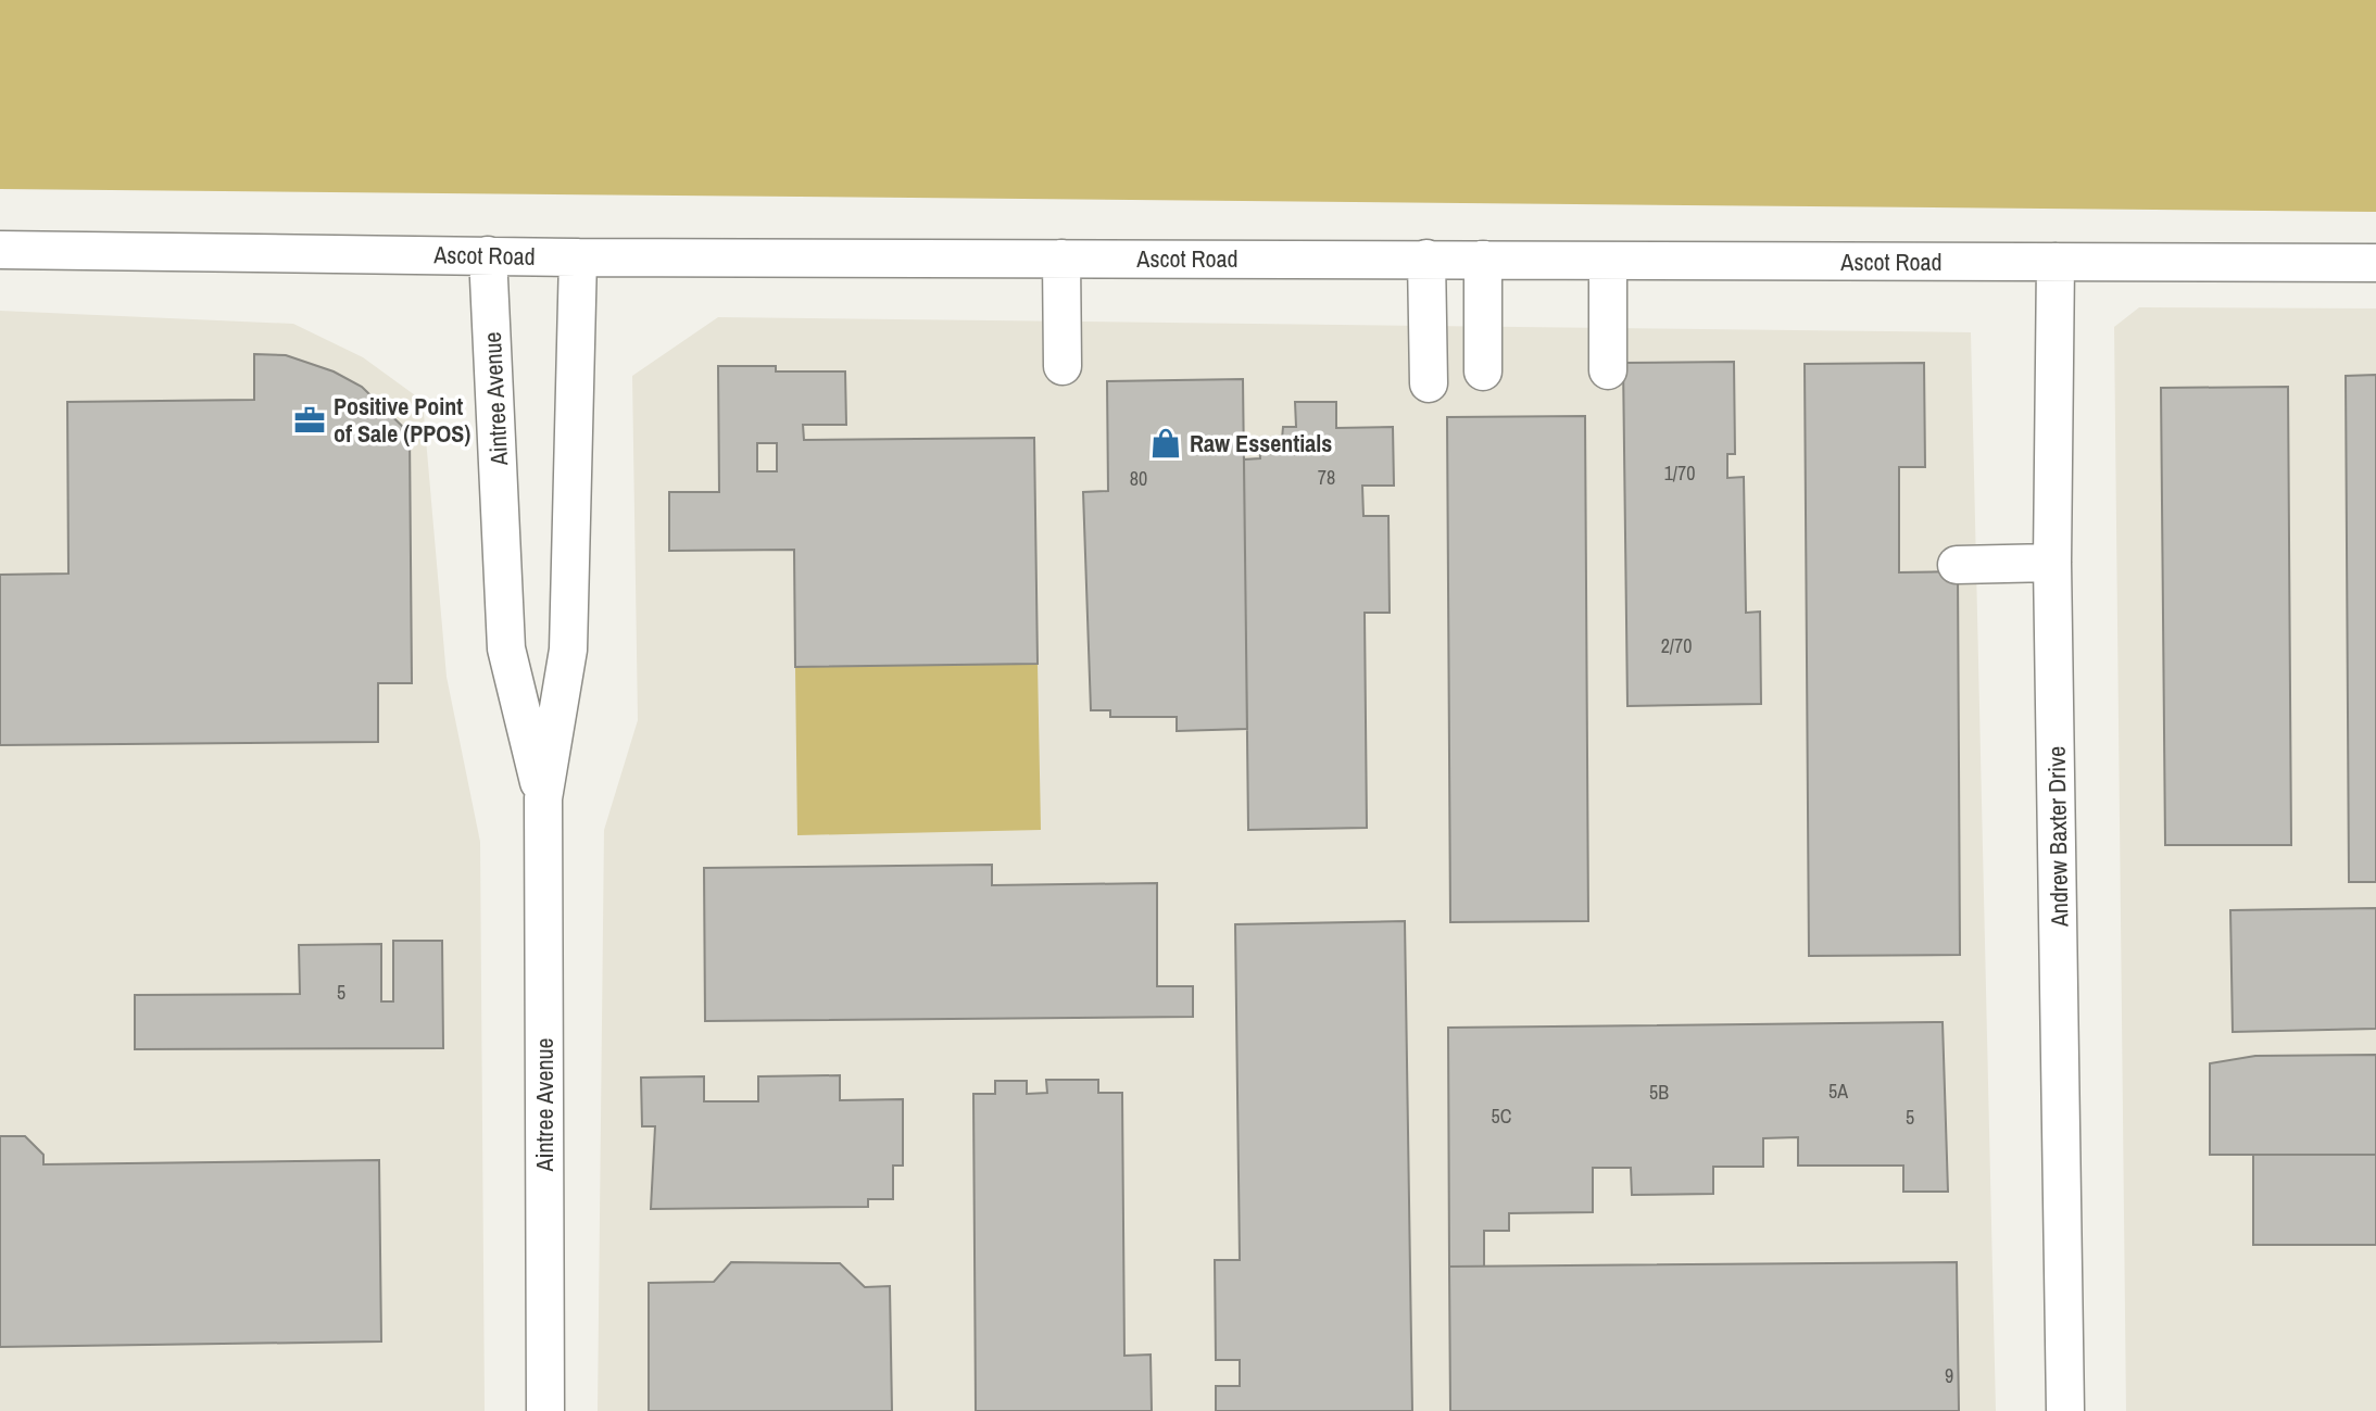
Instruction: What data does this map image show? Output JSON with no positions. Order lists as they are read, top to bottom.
{
  "streets": {
    "street": ["Ascot Road", "Aintree Avenue", "Andrew Baxter Drive"]
  },
  "crossings": [
    ["Ascot Road", "Aintree Avenue"],
    ["Ascot Road", "Andrew Baxter Drive"]
  ],
  "places": {
    "office": ["Positive Point of Sale (PPOS)"],
    "shop": ["Raw Essentials"]
  },
  "house_numbers": [
    "1/70",
    "78",
    "80",
    "2/70",
    "5",
    "5A",
    "5B",
    "5C",
    "5",
    "9"
  ]
}
